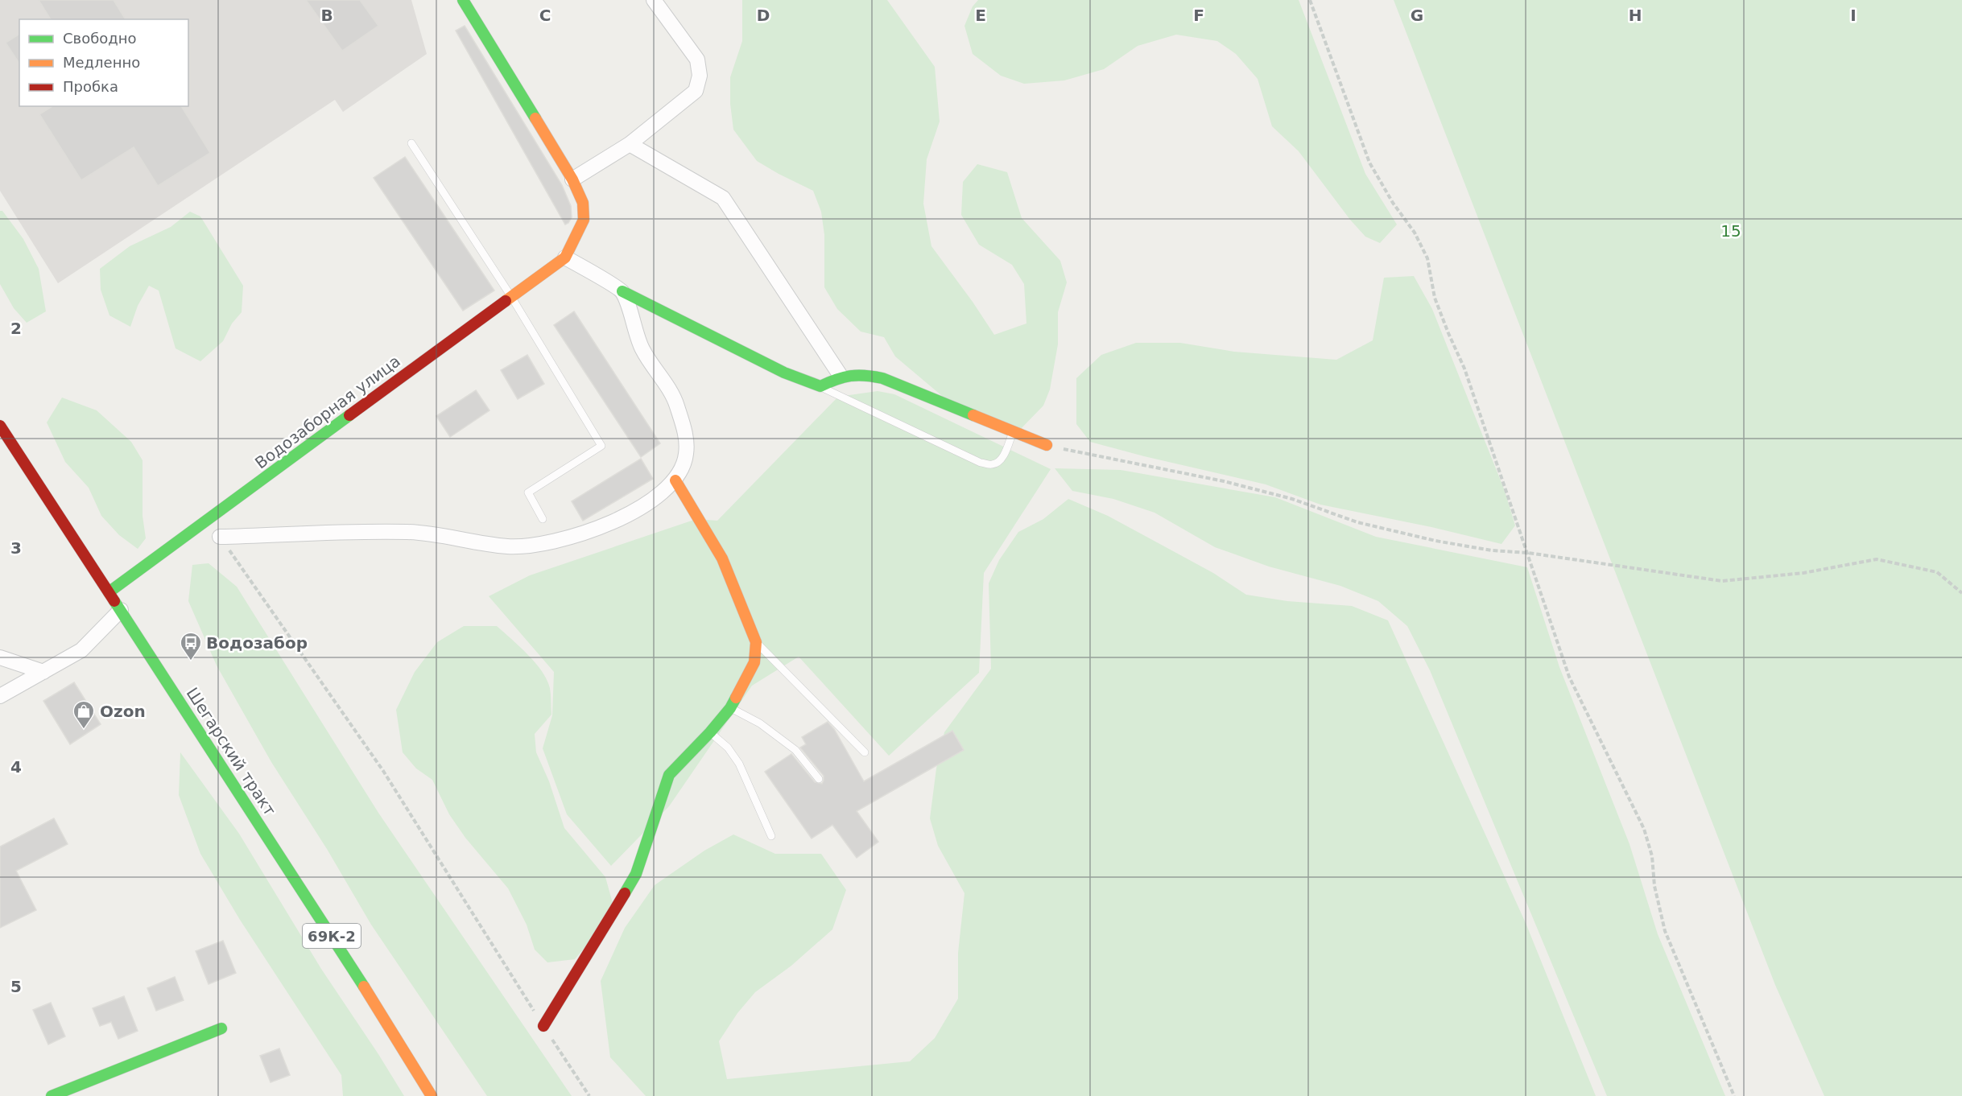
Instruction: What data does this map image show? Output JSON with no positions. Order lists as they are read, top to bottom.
{
  "streets": {
    "street": ["Водозаборная улица", "Шегарский тракт", "69К-2"]
  },
  "crossings": [
    ["Водозаборная улица", "Шегарский тракт"]
  ],
  "parks": ["15"],
  "places": {
    "bus stop": ["Водозабор"],
    "shop": ["Ozon"]
  },
  "legend": ["Свободно", "Медленно", "Пробка"],
  "grid": {
    "columns": [
      "B",
      "C",
      "D",
      "E",
      "F",
      "G",
      "H",
      "I"
    ],
    "rows": [
      "2",
      "3",
      "4",
      "5"
    ]
  }
}
